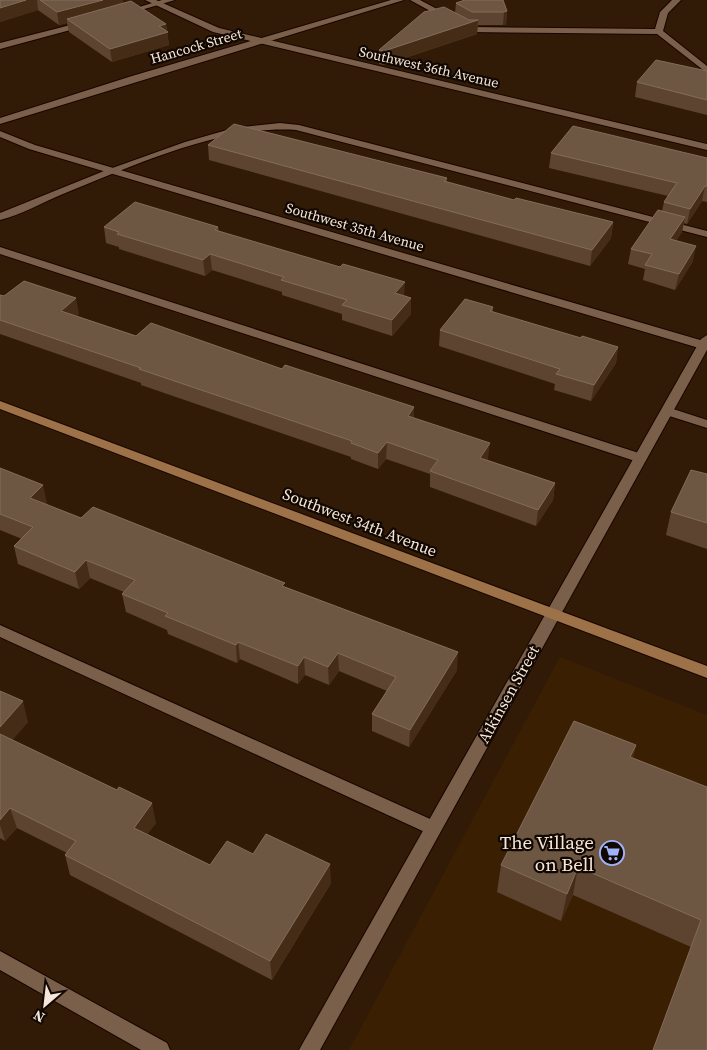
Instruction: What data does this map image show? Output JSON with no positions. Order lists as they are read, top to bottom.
{
  "streets": {
    "main road": ["Southwest 34th Avenue"],
    "street": [
      "Hancock Street",
      "Southwest 36th Avenue",
      "Southwest 35th Avenue",
      "Atkinsen Street"
    ]
  },
  "crossings": [
    ["Hancock Street", "Southwest 36th Avenue"],
    ["Southwest 35th Avenue", "Atkinsen Street"],
    ["Southwest 34th Avenue", "Atkinsen Street"]
  ],
  "places": {
    "supermarket": ["The Village on Bell"]
  },
  "north": "bottom left"
}
